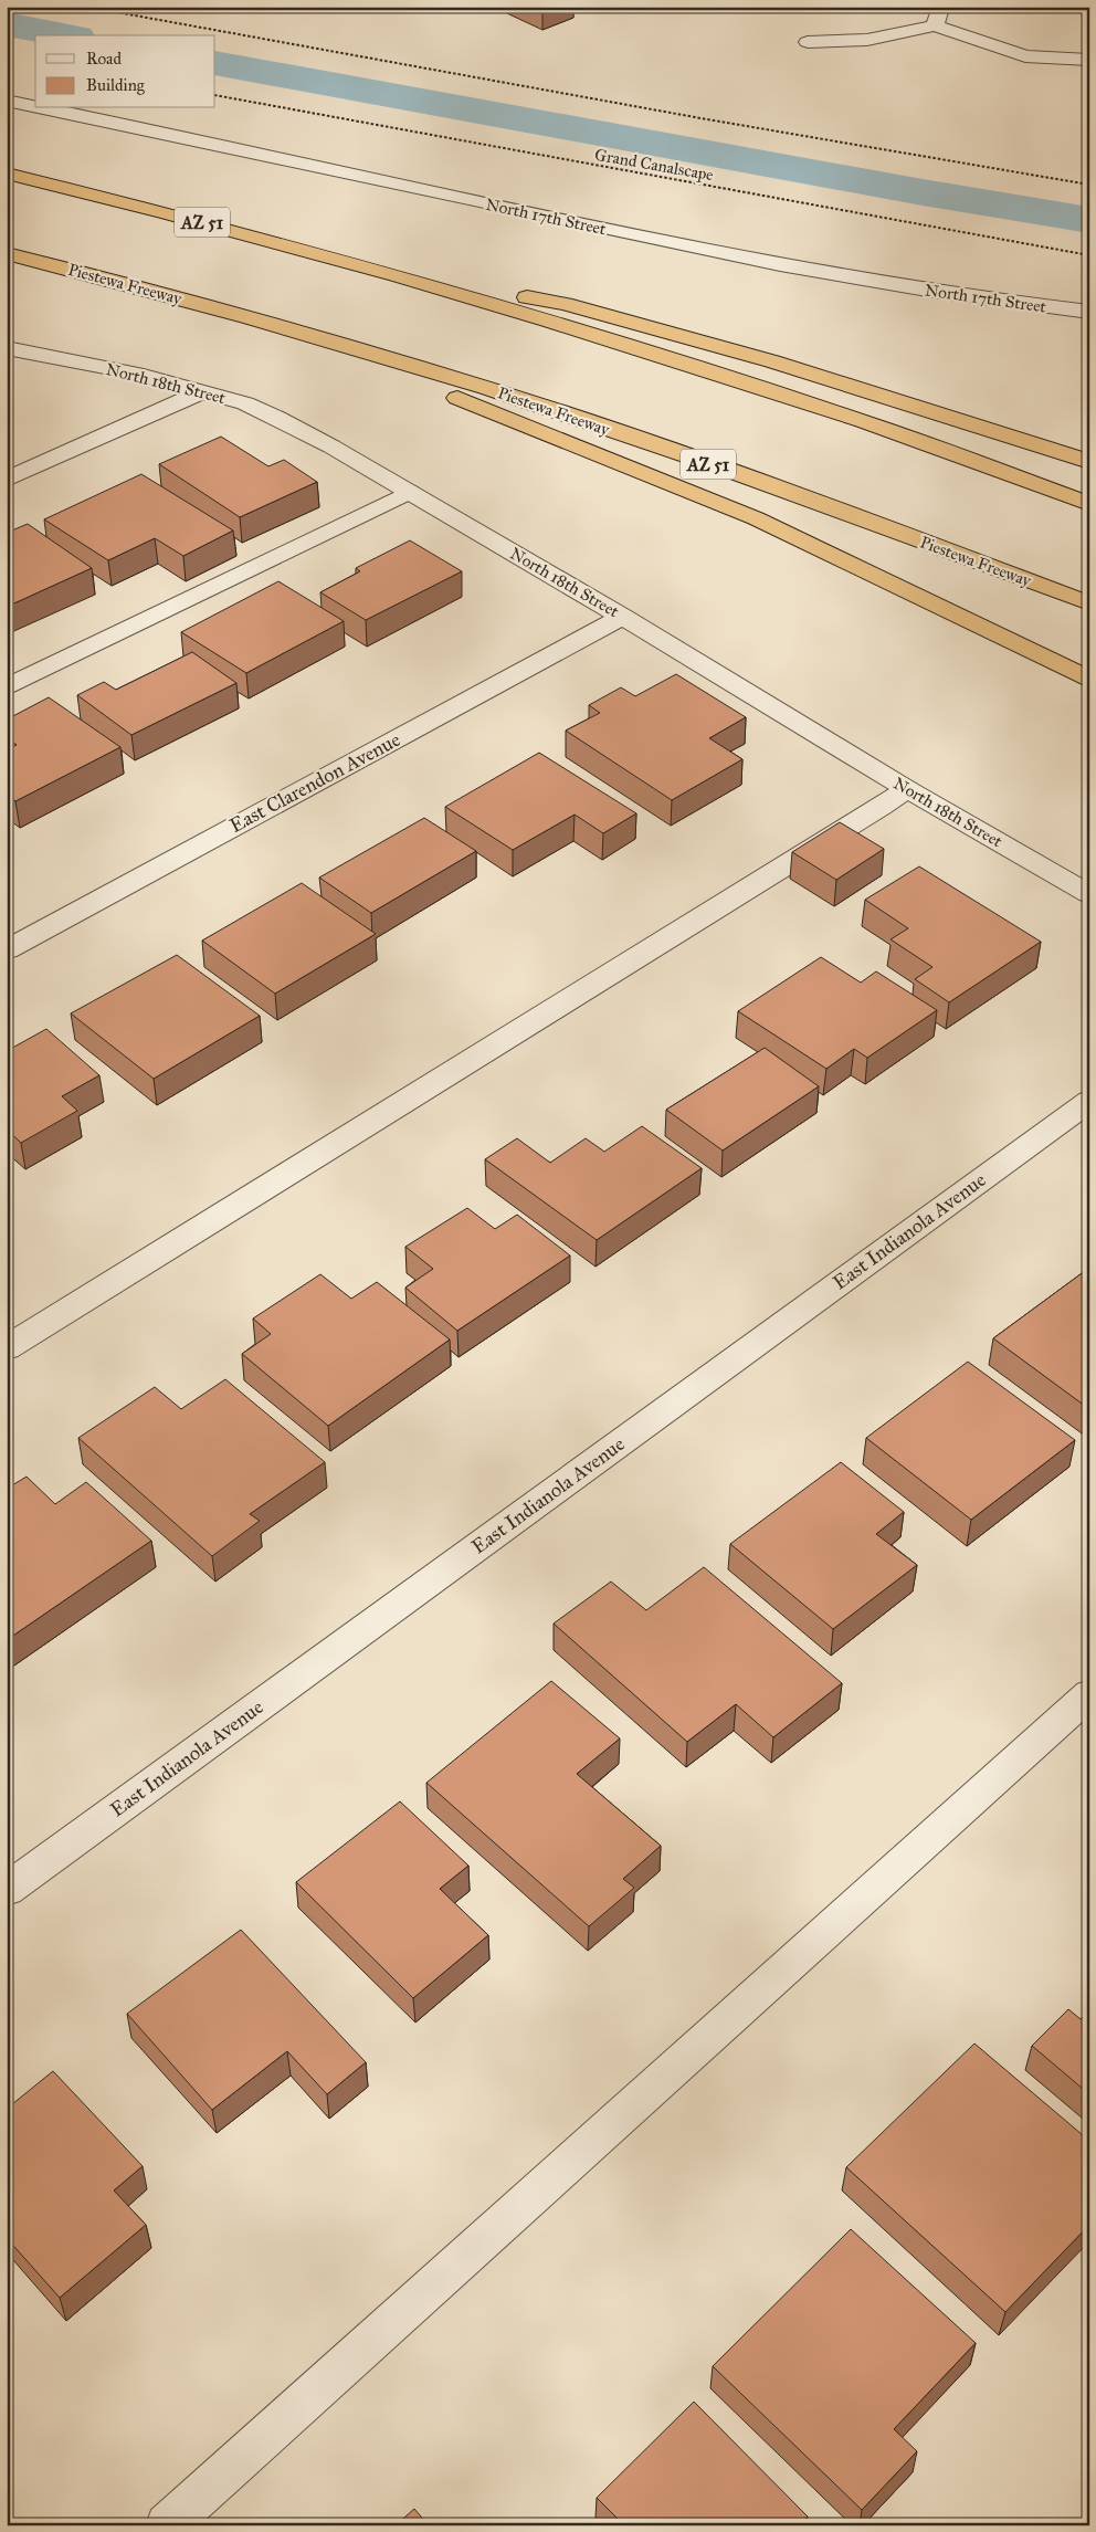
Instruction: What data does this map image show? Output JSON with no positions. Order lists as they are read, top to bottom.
{
  "streets": {
    "highway": ["AZ 51", "Piestewa Freeway"],
    "street": [
      "North 17th Street",
      "North 18th Street",
      "East Clarendon Avenue",
      "East Indianola Avenue"
    ],
    "path": ["Grand Canalscape"]
  },
  "crossings": [
    ["North 18th Street", "East Clarendon Avenue"]
  ],
  "legend": ["Road", "Building"]
}
